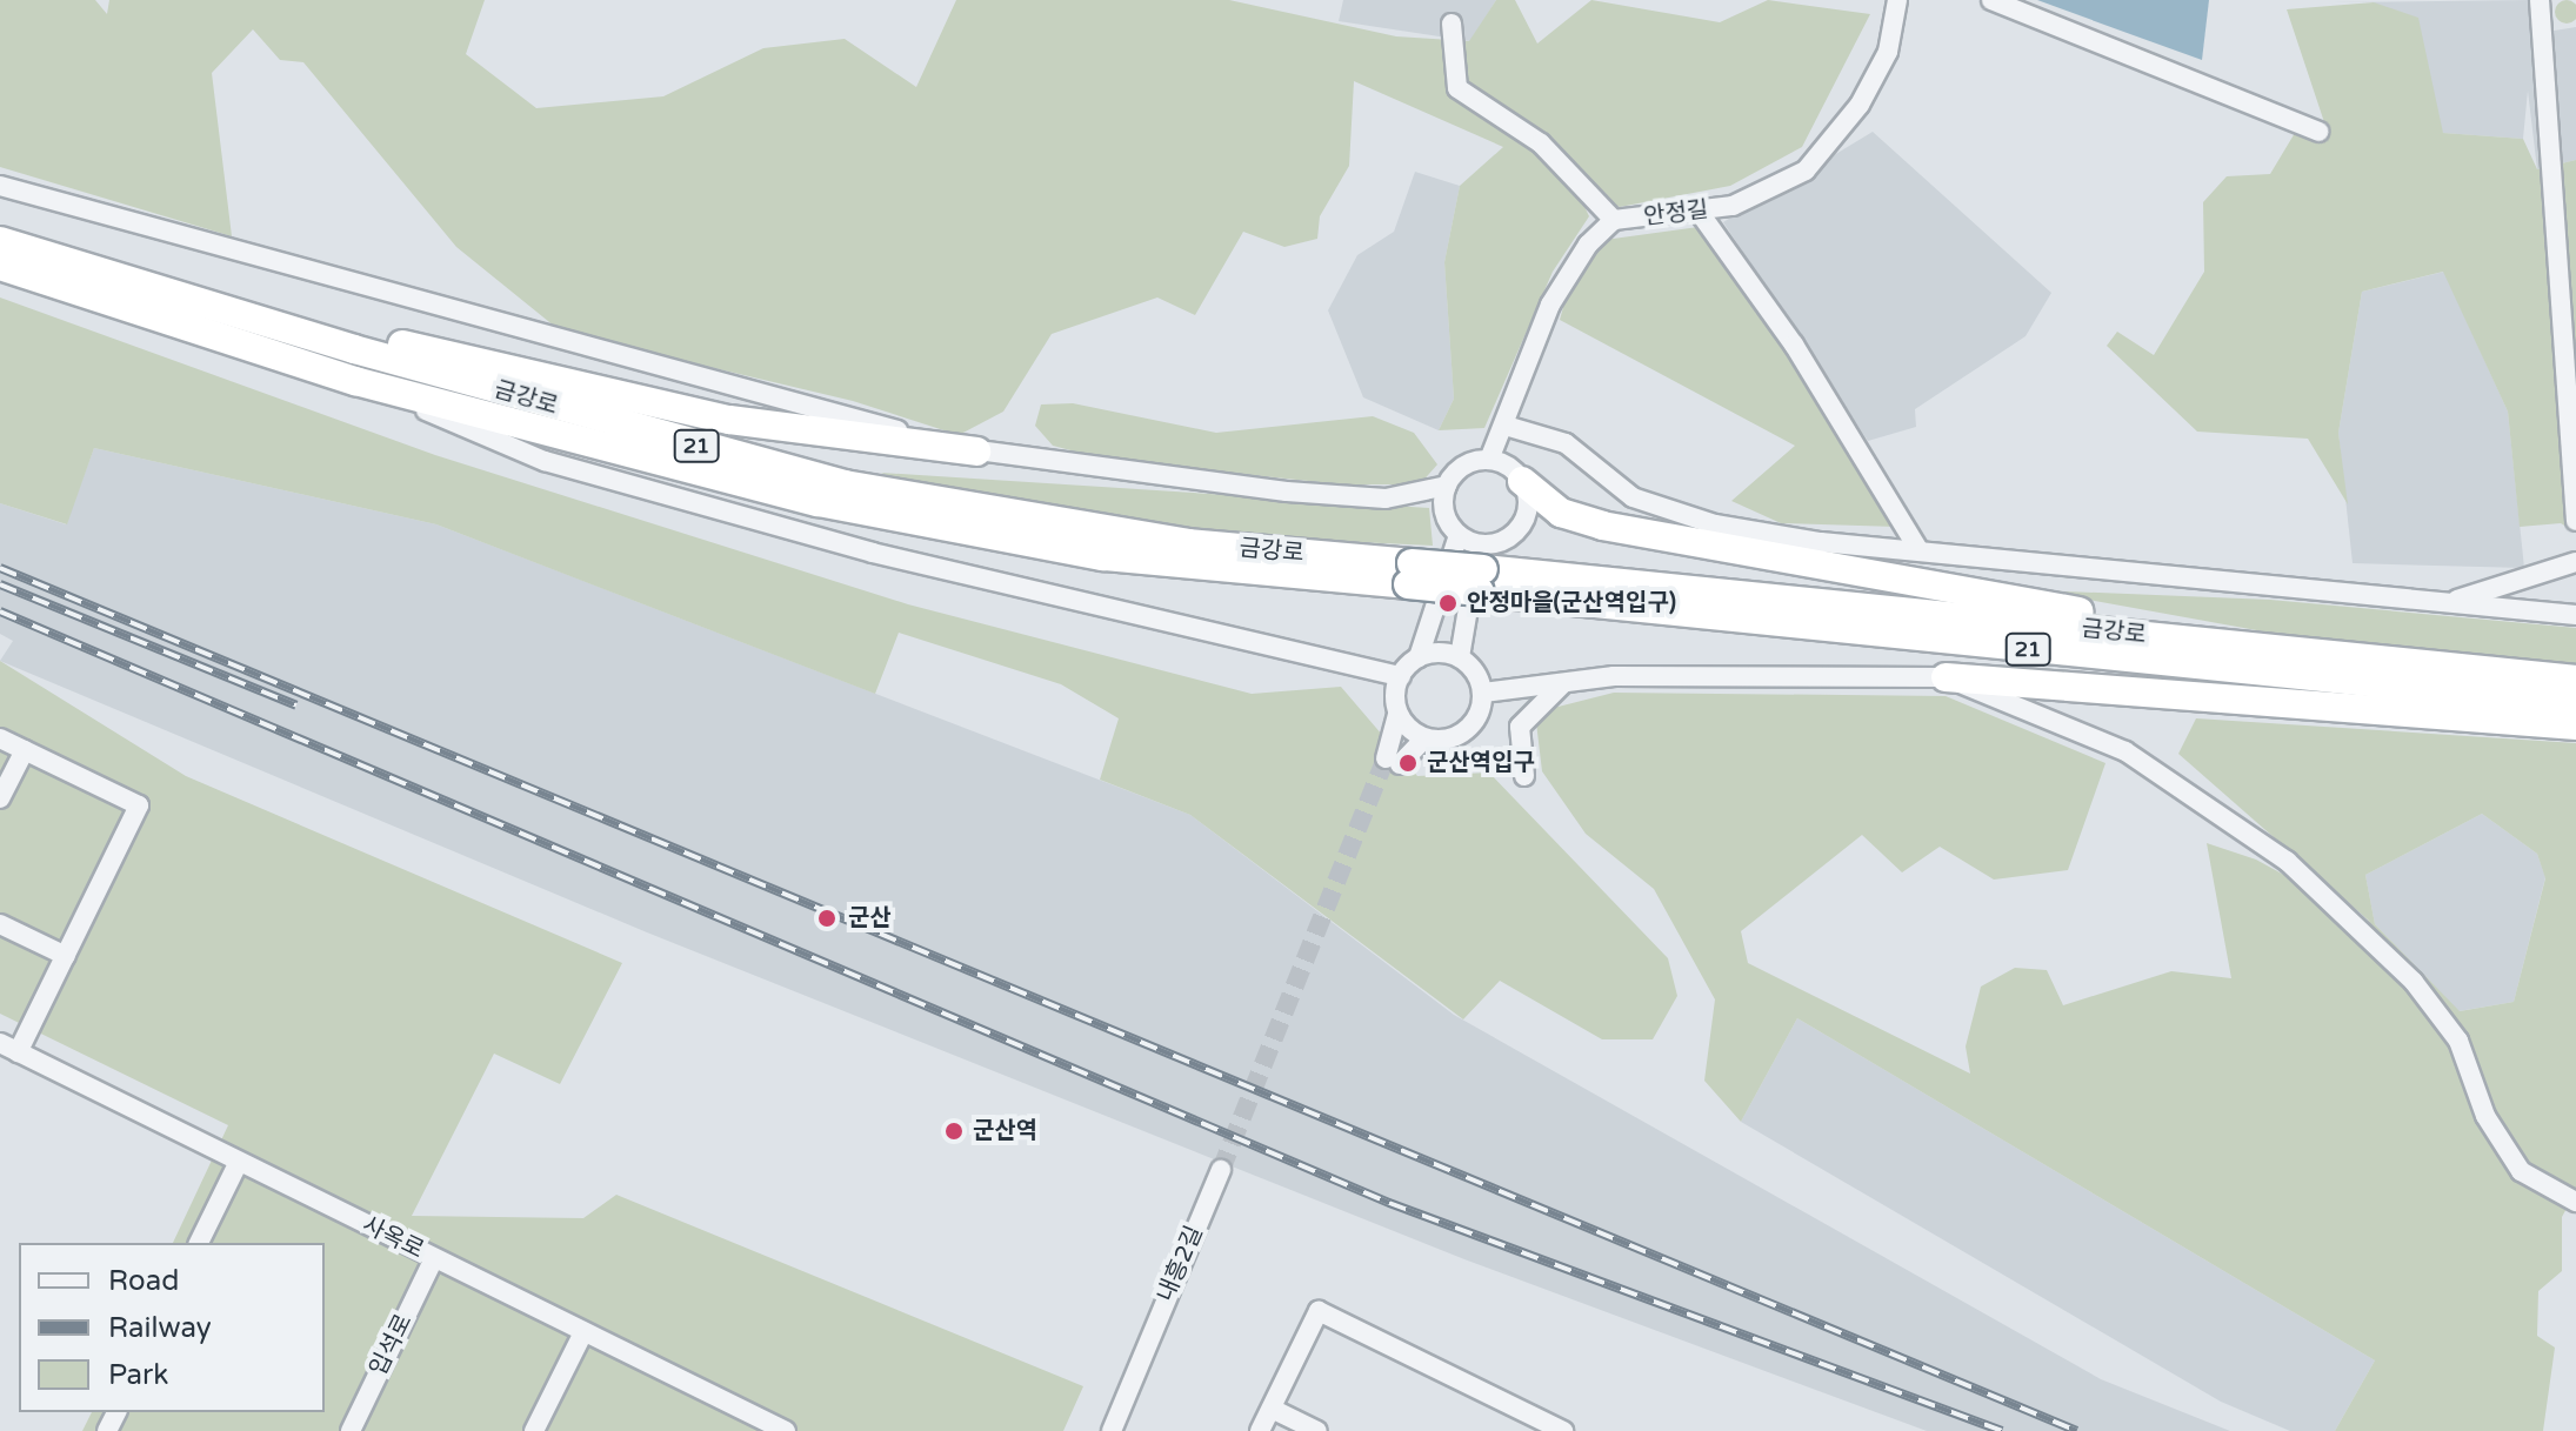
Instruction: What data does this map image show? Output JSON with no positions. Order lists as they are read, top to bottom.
{
  "streets": {
    "highway": ["금강로", "21"],
    "street": [
      "안정길",
      "사옥로",
      "내흥2길",
      "입석로"
    ]
  },
  "crossings": [
    ["안정길", "금강로"],
    ["사옥로", "입석로"]
  ],
  "places": [
    "안정마을(군산역입구)",
    "군산역입구",
    "군산",
    "군산역"
  ],
  "legend": ["Road", "Railway", "Park"]
}
